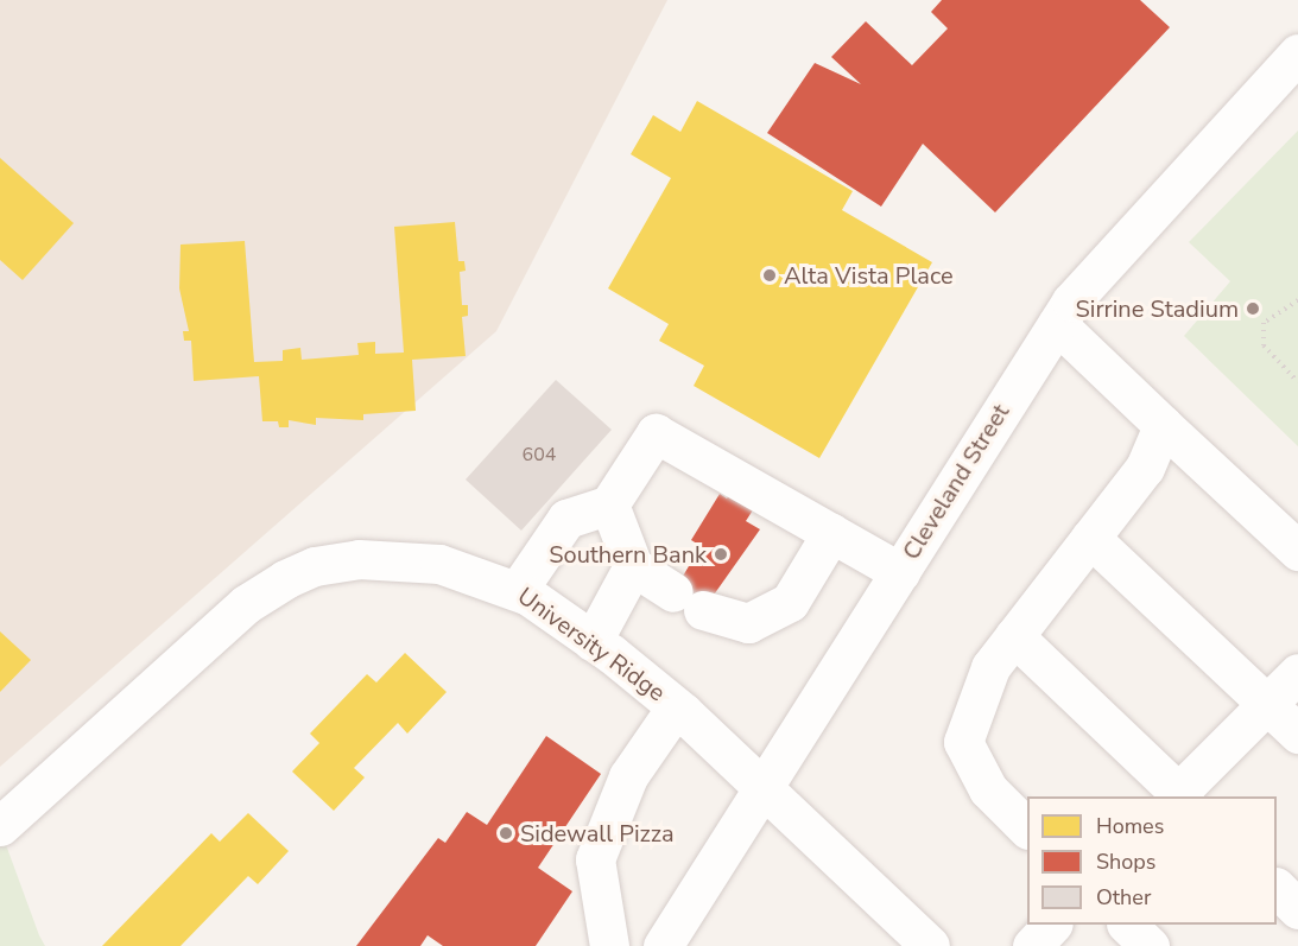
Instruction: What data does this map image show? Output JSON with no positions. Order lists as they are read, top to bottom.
{
  "streets": {
    "street": ["Cleveland Street", "University Ridge"]
  },
  "crossings": [
    ["Cleveland Street", "University Ridge"]
  ],
  "places": [
    "Alta Vista Place",
    "Sirrine Stadium",
    "Southern Bank",
    "Sidewall Pizza"
  ],
  "house_numbers": ["604"],
  "legend": ["Homes", "Shops", "Other"]
}
